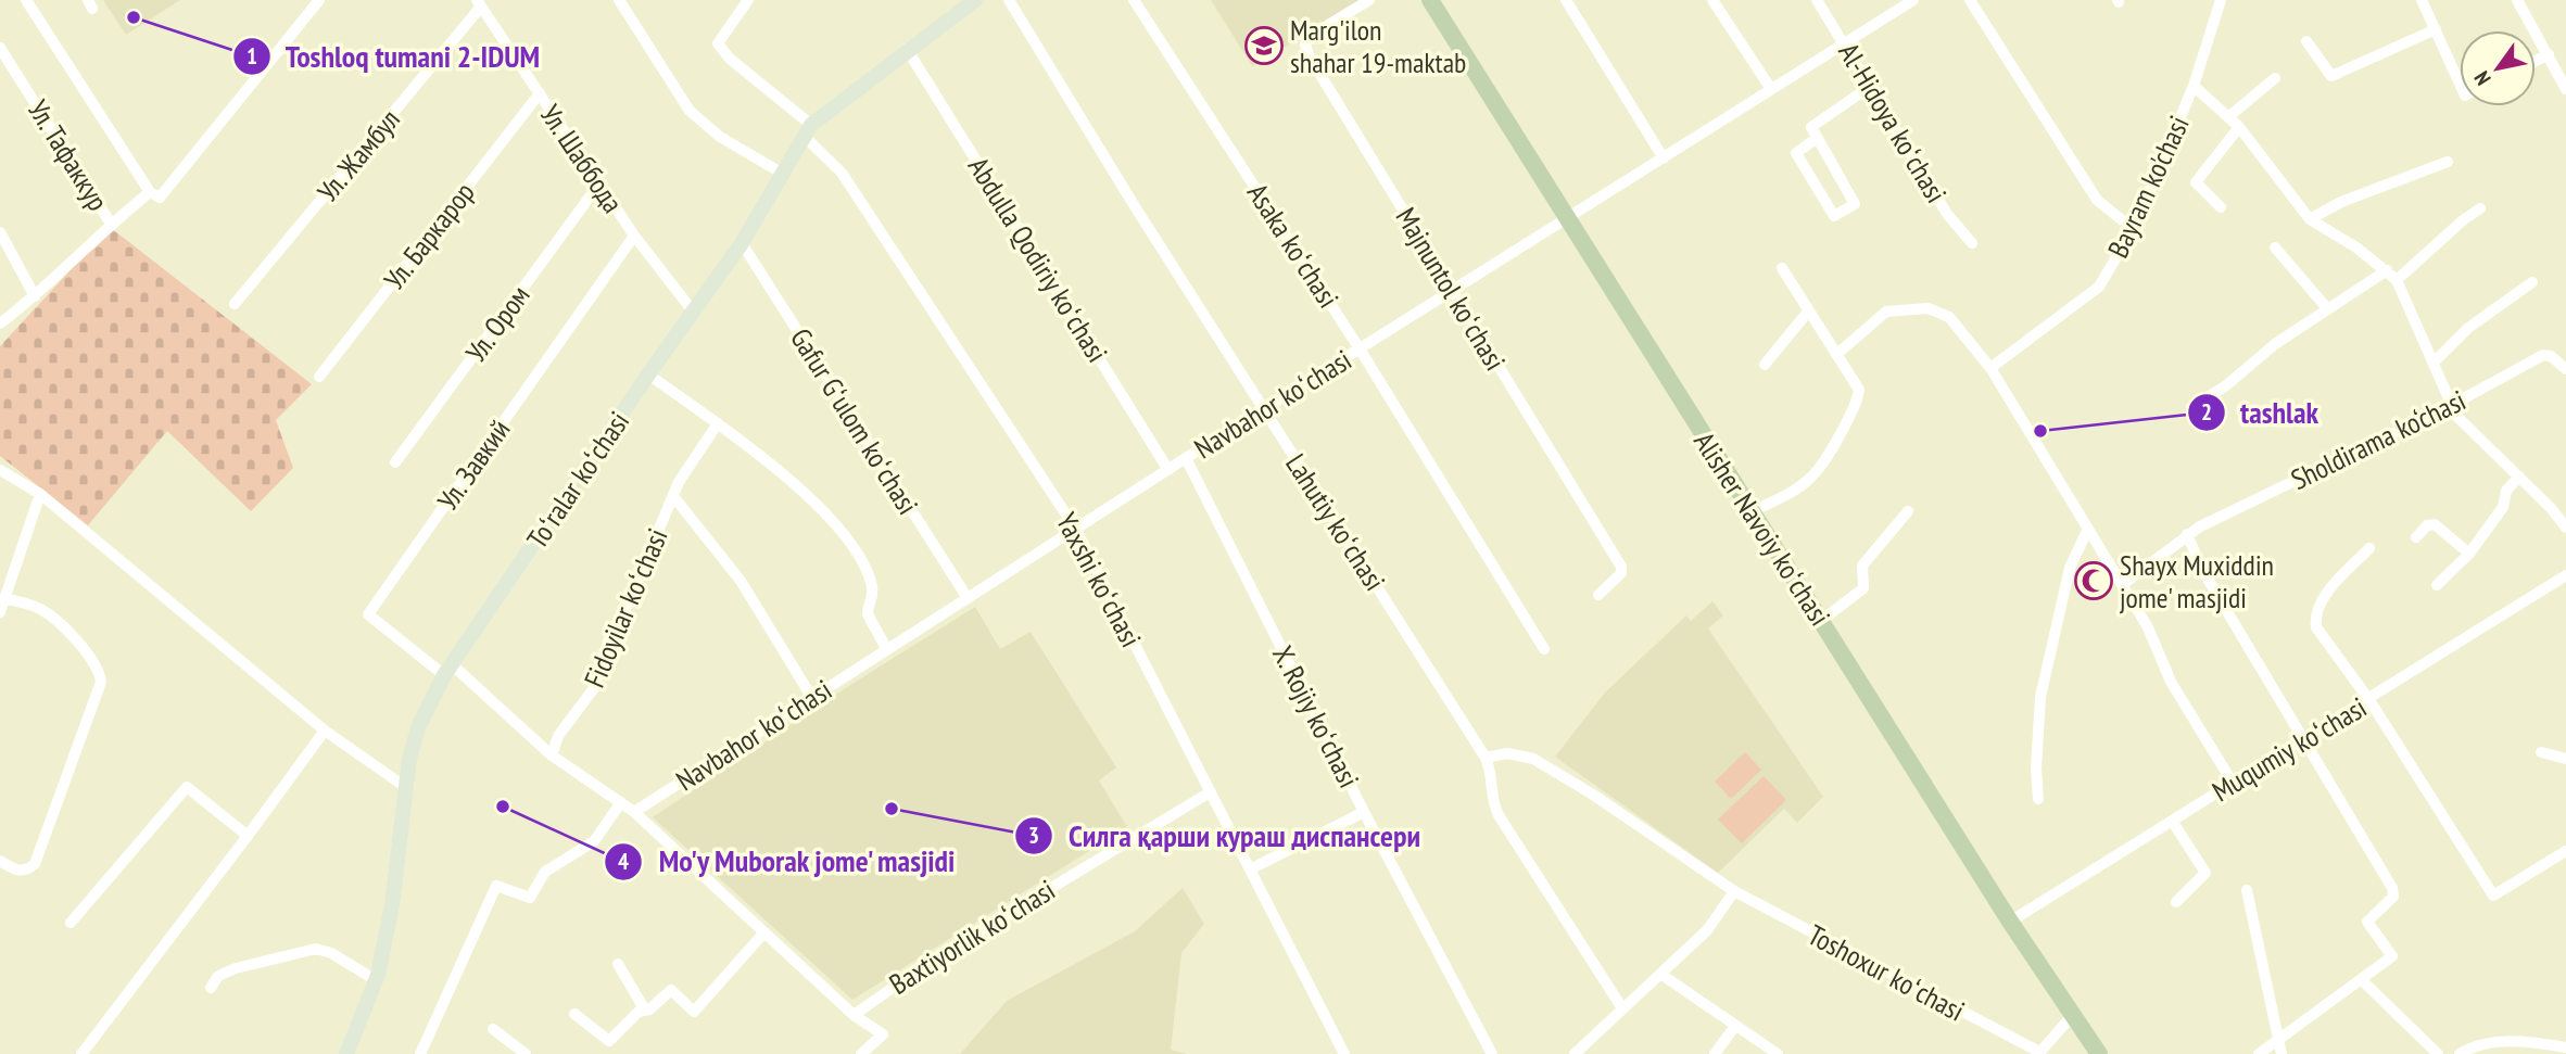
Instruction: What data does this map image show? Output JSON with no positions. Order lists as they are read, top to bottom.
{
  "streets": {
    "main road": ["Toʻralar koʻchasi", "Alisher Navoiy koʻchasi"],
    "street": [
      "Al-Hidoya koʻchasi",
      "Ул. Тафаккур",
      "Ул. Жамбул",
      "Ул. Шаббода",
      "Bayram ko'chasi",
      "Ул. Баркарор",
      "Asaka koʻchasi",
      "Abdulla Qodiriy koʻchasi",
      "Majnuntol koʻchasi",
      "Ул. Ором",
      "Navbahor koʻchasi",
      "Gafur Gʻulom koʻchasi",
      "Sholdirama ko‘chasi",
      "Ул. Завкий",
      "Lahutiy koʻchasi",
      "Yaxshi koʻchasi",
      "Fidoyilar koʻchasi",
      "X. Rojiy koʻchasi",
      "Muqumiy koʻchasi",
      "Baxtiyorlik koʻchasi",
      "Toshoxur koʻchasi"
    ]
  },
  "crossings": [
    ["Al-Hidoya koʻchasi", "Navbahor koʻchasi"],
    ["Ул. Жамбул", "Ул. Шаббода"],
    ["Ул. Шаббода", "Ул. Баркарор"],
    ["Ул. Шаббода", "Ул. Ором"],
    ["Ул. Шаббода", "Ул. Завкий"],
    ["Ул. Шаббода", "Toʻralar koʻchasi"],
    ["Asaka koʻchasi", "Navbahor koʻchasi"],
    ["Abdulla Qodiriy koʻchasi", "Navbahor koʻchasi"],
    ["Abdulla Qodiriy koʻchasi", "Toʻralar koʻchasi"],
    ["Majnuntol koʻchasi", "Navbahor koʻchasi"],
    ["Navbahor koʻchasi", "Gafur Gʻulom koʻchasi"],
    ["Navbahor koʻchasi", "Lahutiy koʻchasi"],
    ["Navbahor koʻchasi", "Alisher Navoiy koʻchasi"],
    ["Navbahor koʻchasi", "Yaxshi koʻchasi"],
    ["Navbahor koʻchasi", "Fidoyilar koʻchasi"],
    ["Navbahor koʻchasi", "X. Rojiy koʻchasi"],
    ["Navbahor koʻchasi", "Baxtiyorlik koʻchasi"],
    ["Gafur Gʻulom koʻchasi", "Toʻralar koʻchasi"],
    ["Ул. Завкий", "Toʻralar koʻchasi"],
    ["Toʻralar koʻchasi", "Yaxshi koʻchasi"],
    ["Lahutiy koʻchasi", "Toshoxur koʻchasi"],
    ["Alisher Navoiy koʻchasi", "Muqumiy koʻchasi"],
    ["Yaxshi koʻchasi", "Baxtiyorlik koʻchasi"]
  ],
  "places": {
    "other": [
      "Toshloq tumani 2-IDUM",
      "tashlak",
      "Mo'y Muborak jome' masjidi",
      "Силга қарши кураш диспансери"
    ],
    "school or university": ["Marg'ilon shahar 19-maktab"],
    "mosque": ["Shayx Muxiddin jome' masjidi"]
  },
  "north": "bottom left"
}
